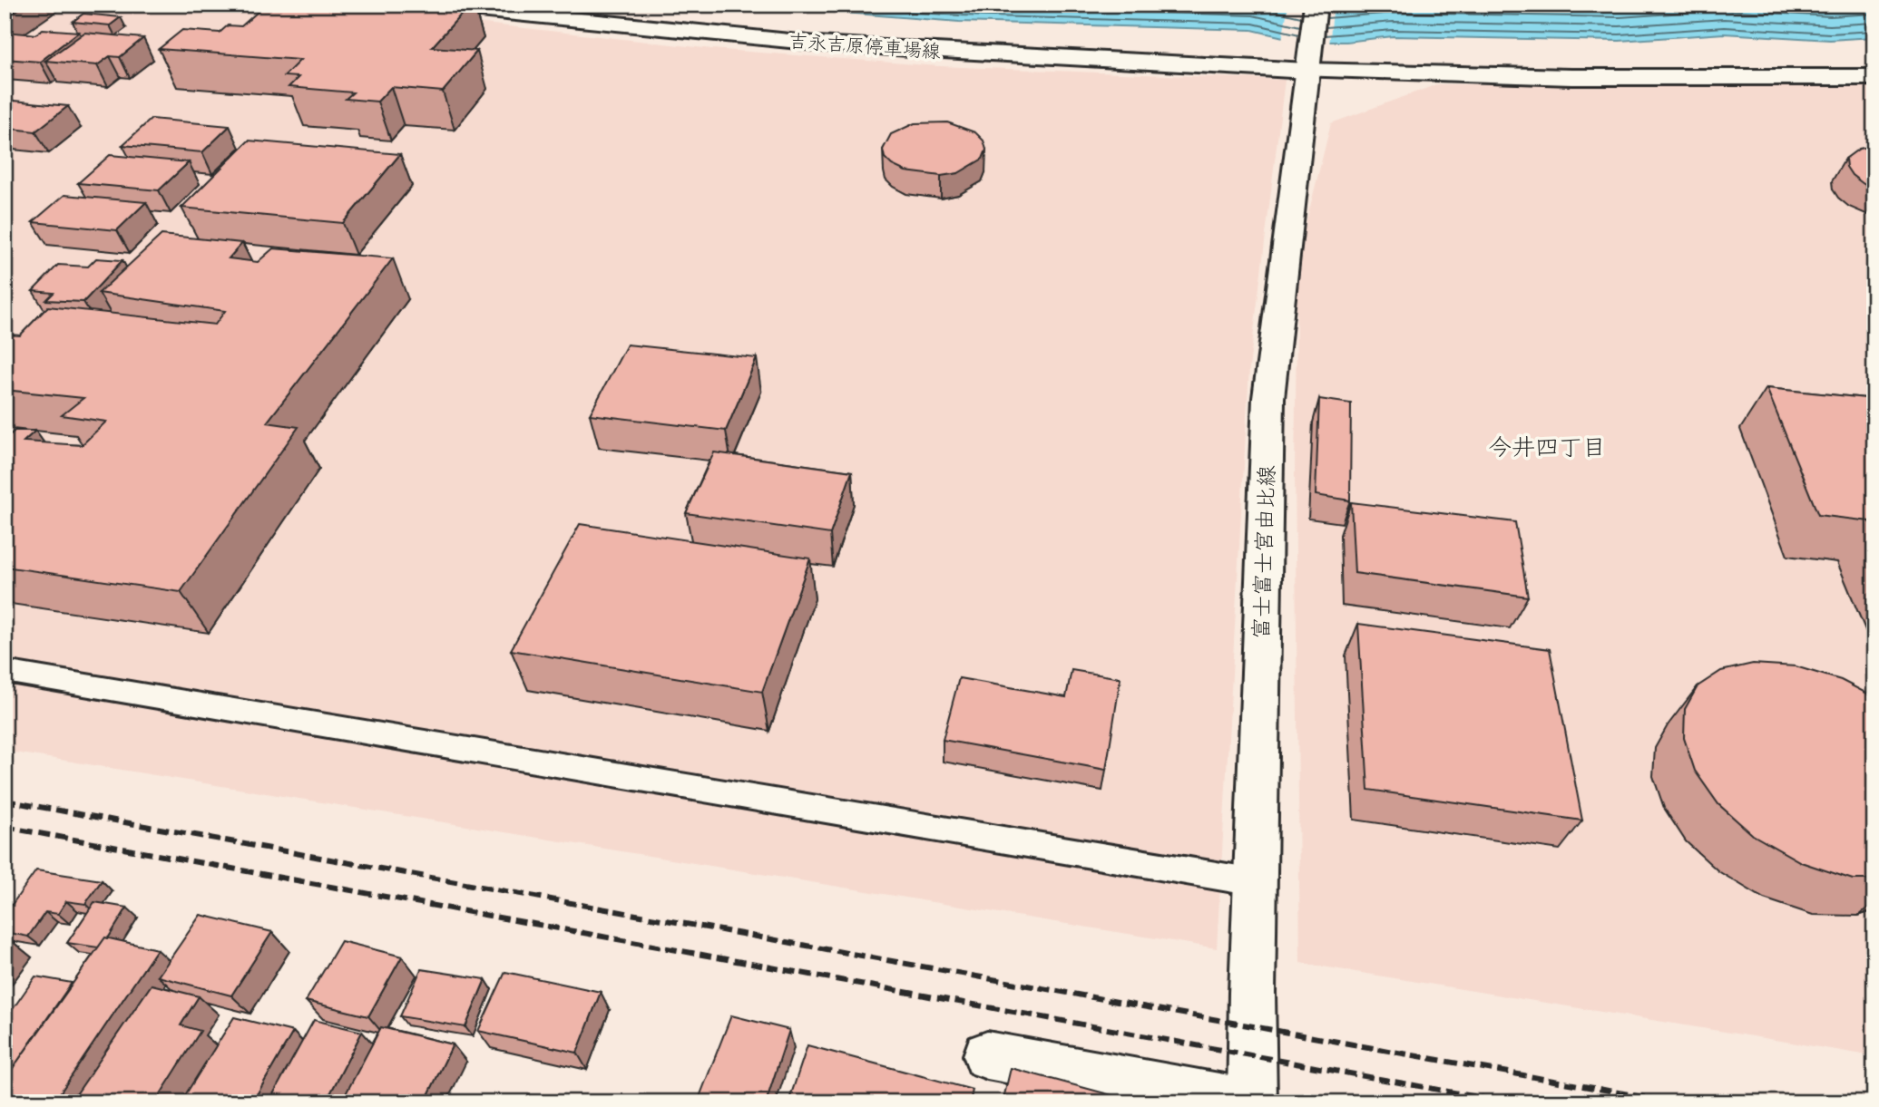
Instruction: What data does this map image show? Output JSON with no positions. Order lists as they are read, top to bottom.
{
  "streets": {
    "main road": ["吉永吉原停車場線", "富士富士宮由比線"]
  },
  "crossings": [
    ["吉永吉原停車場線", "富士富士宮由比線"]
  ],
  "districts": ["今井四丁目"]
}
